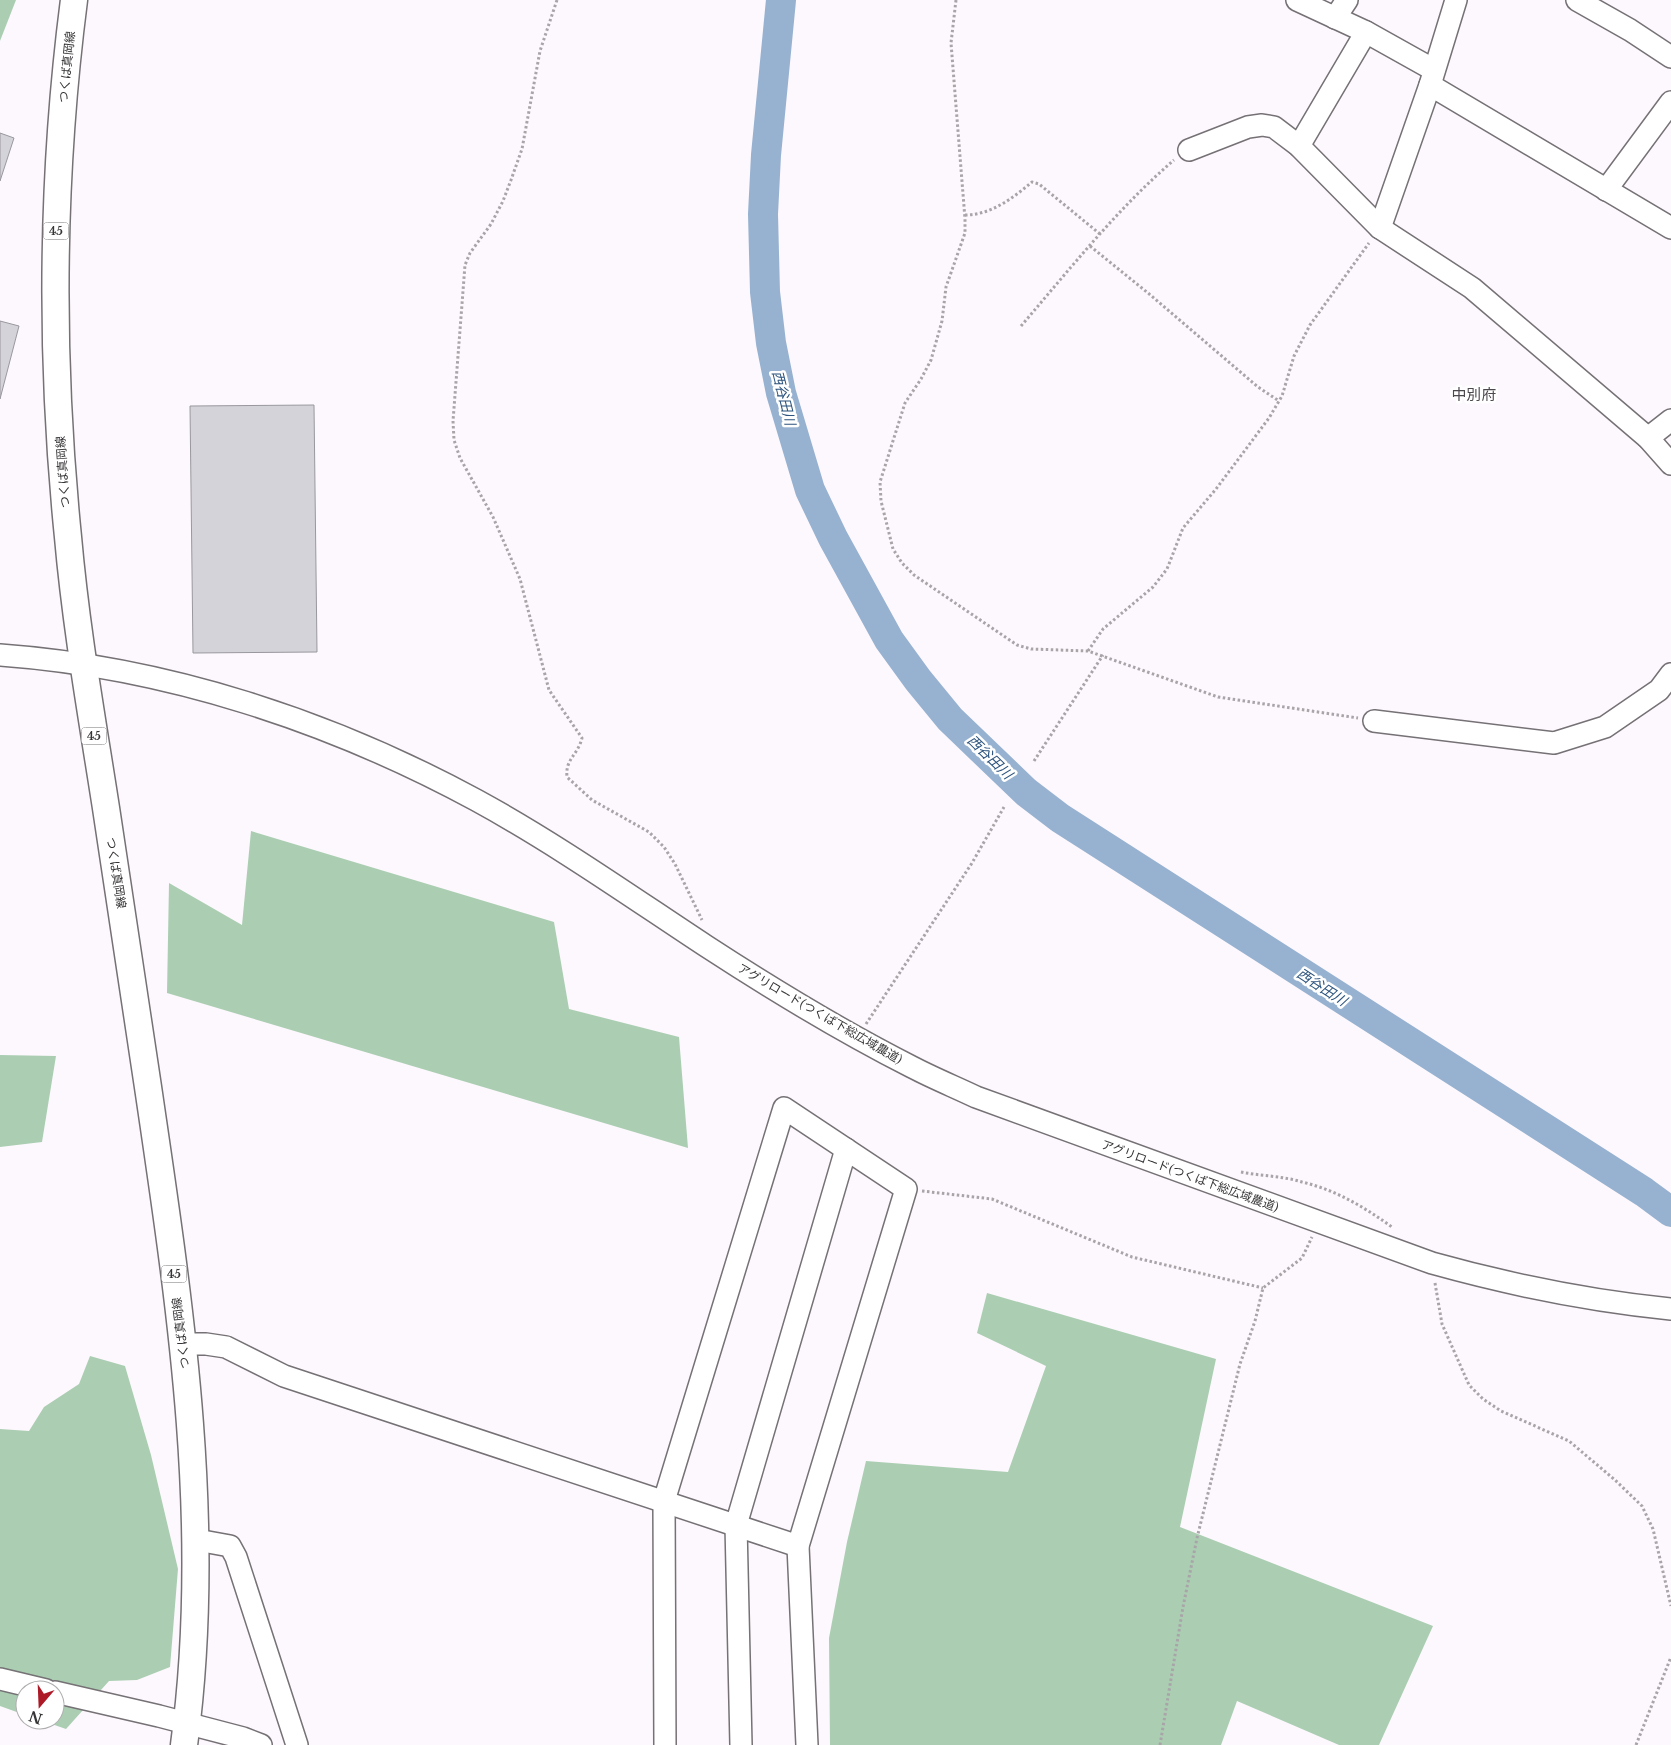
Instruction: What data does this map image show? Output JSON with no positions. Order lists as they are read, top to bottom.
{
  "streets": {
    "main road": ["つくば真岡線", "45"],
    "street": ["アグリロード(つくば下総広域農道)"]
  },
  "crossings": [
    ["つくば真岡線", "アグリロード(つくば下総広域農道)"]
  ],
  "districts": ["中別府"],
  "water": ["西谷田川"],
  "north": "bottom"
}
